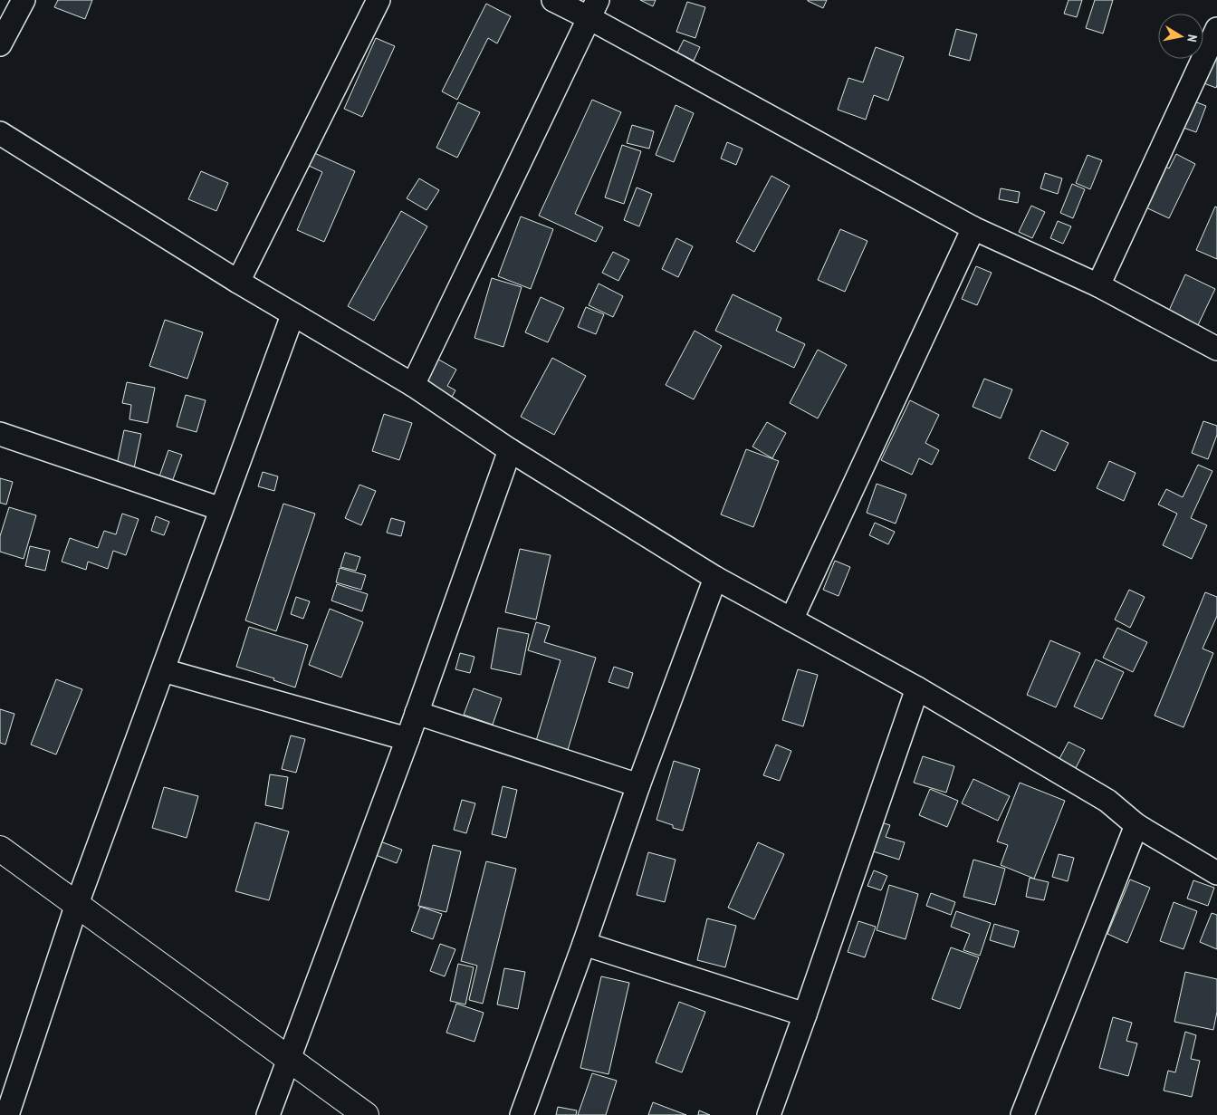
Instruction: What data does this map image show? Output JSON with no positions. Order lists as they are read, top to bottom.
{
  "north": "right"
}
